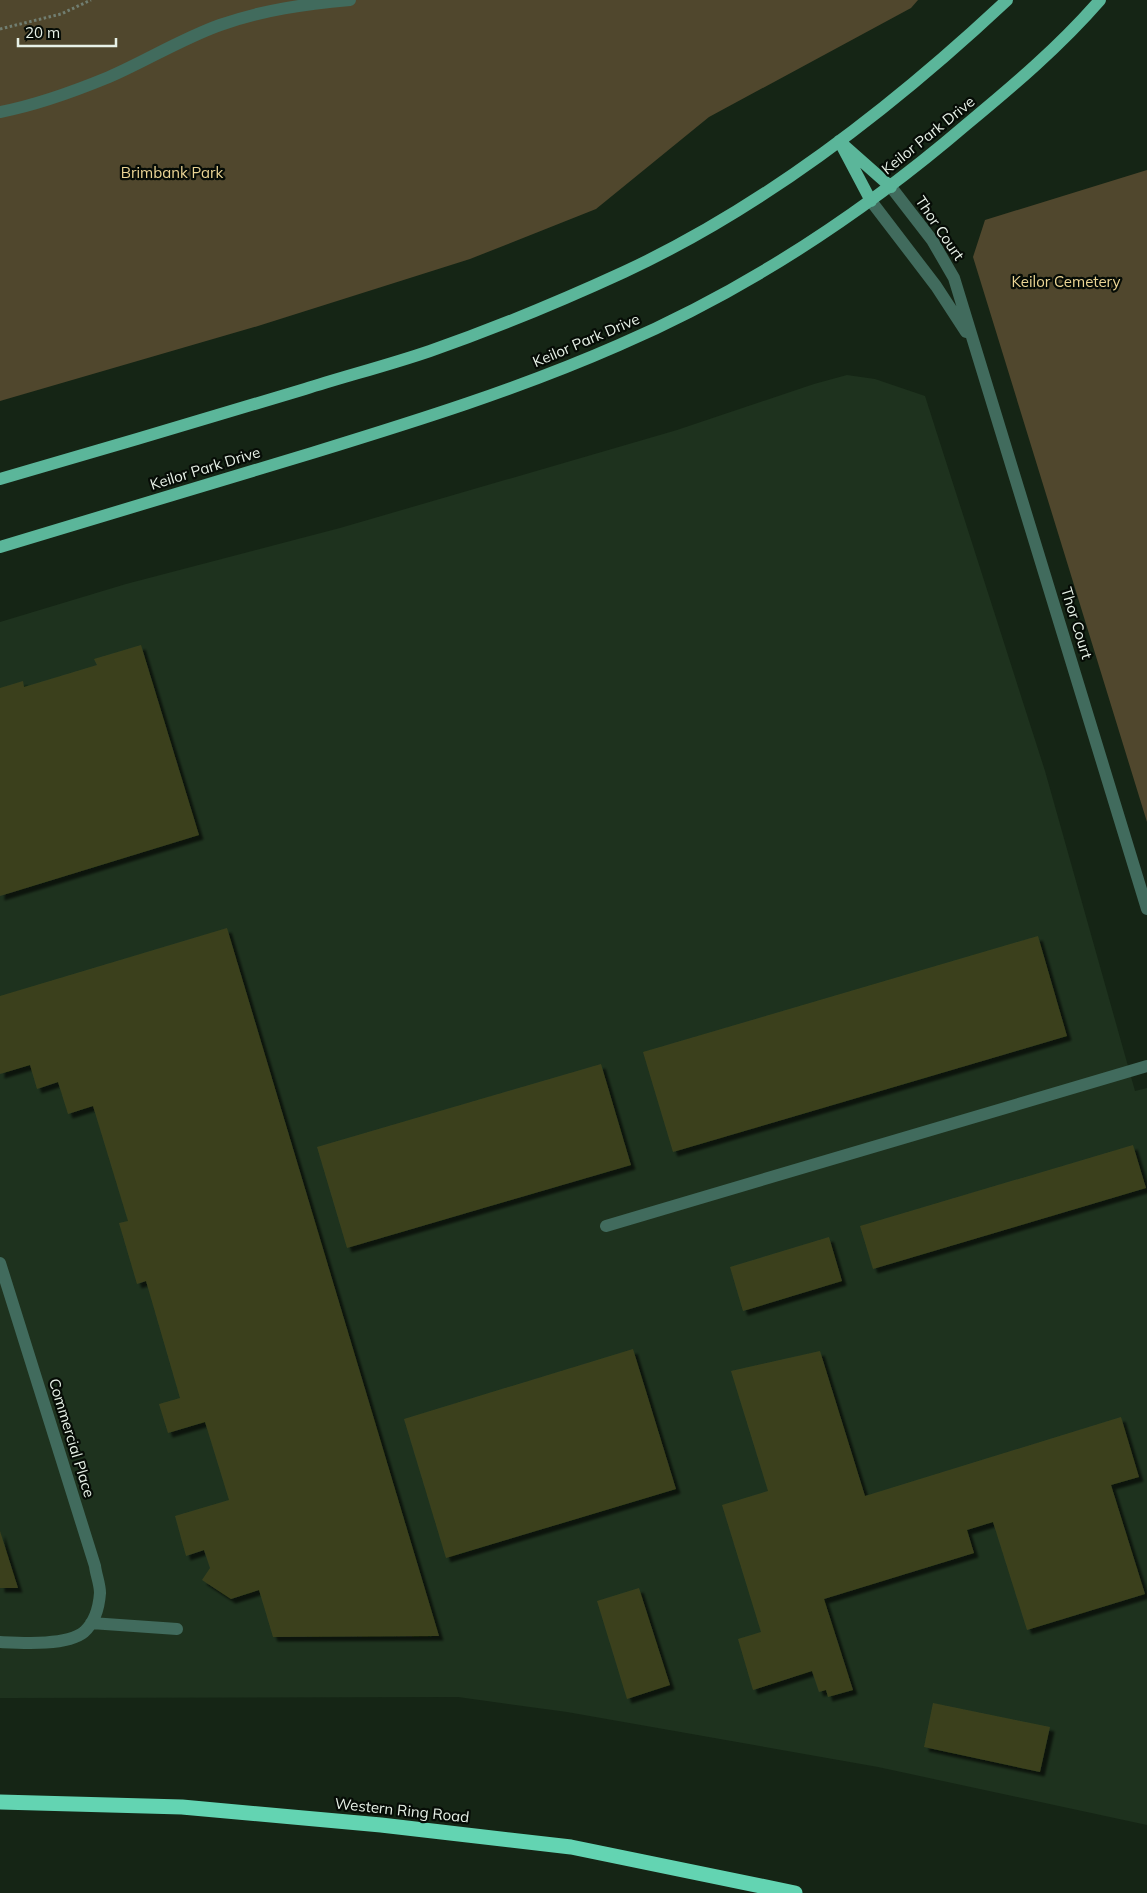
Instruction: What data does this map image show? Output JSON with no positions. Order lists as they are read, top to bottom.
{
  "streets": {
    "highway": ["Western Ring Road"],
    "main road": ["Keilor Park Drive"],
    "street": ["Thor Court", "Commercial Place"]
  },
  "crossings": [
    ["Keilor Park Drive", "Thor Court"]
  ],
  "parks": ["Brimbank Park", "Keilor Cemetery"],
  "scale_bar": "20 m"
}
